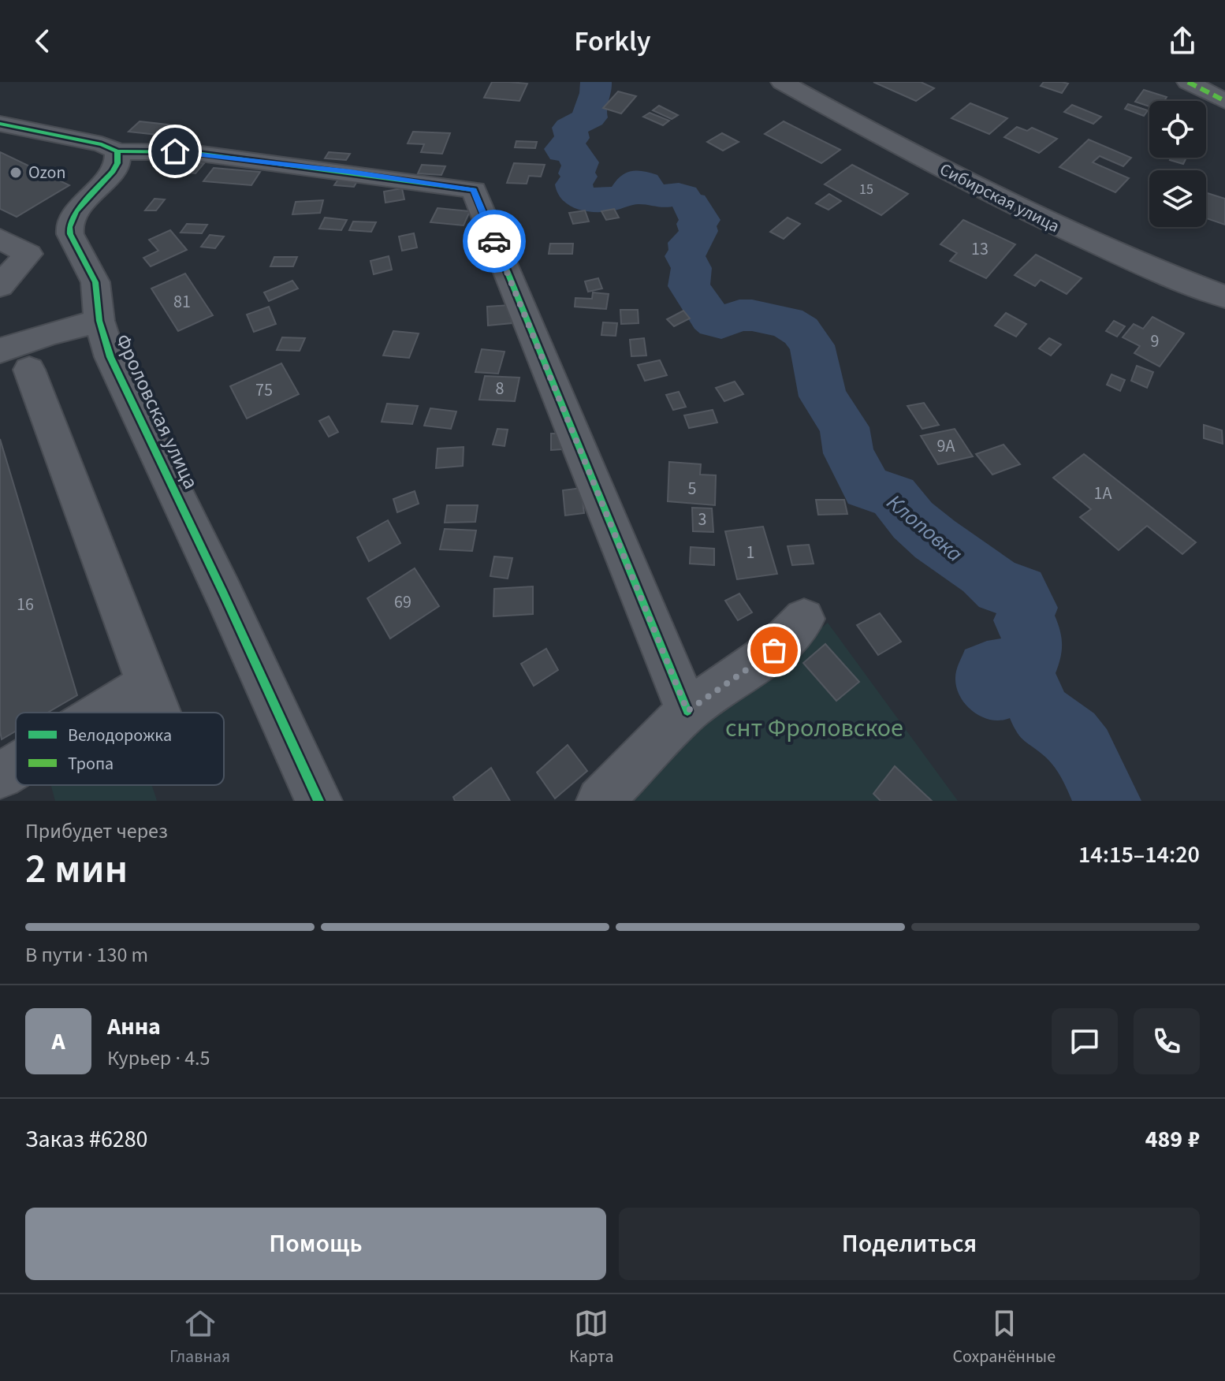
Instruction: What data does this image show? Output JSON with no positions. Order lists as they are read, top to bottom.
{
  "streets": {
    "street": ["Сибирская улица", "Фроловская улица"]
  },
  "water": ["Клоповка"],
  "parks": ["снт Фроловское"],
  "places": ["Ozon"],
  "house_numbers": [
    "15",
    "13",
    "81",
    "9",
    "8",
    "75",
    "9А",
    "5",
    "1А",
    "3",
    "1",
    "69",
    "16"
  ],
  "legend": ["Велодорожка", "Тропа"],
  "page": {
    "header": "Forkly",
    "heading": ["2 мин", "Прибудет через", "14:15–14:20"],
    "panel": [
      "Анна",
      "Курьер · 4.5",
      "Заказ #6280",
      "489 ₽"
    ],
    "bar": "В пути · 130 m",
    "round": "А",
    "buttons": ["Помощь", "Поделиться"],
    "tabs": ["Главная", "Карта", "Сохранённые"]
  }
}
